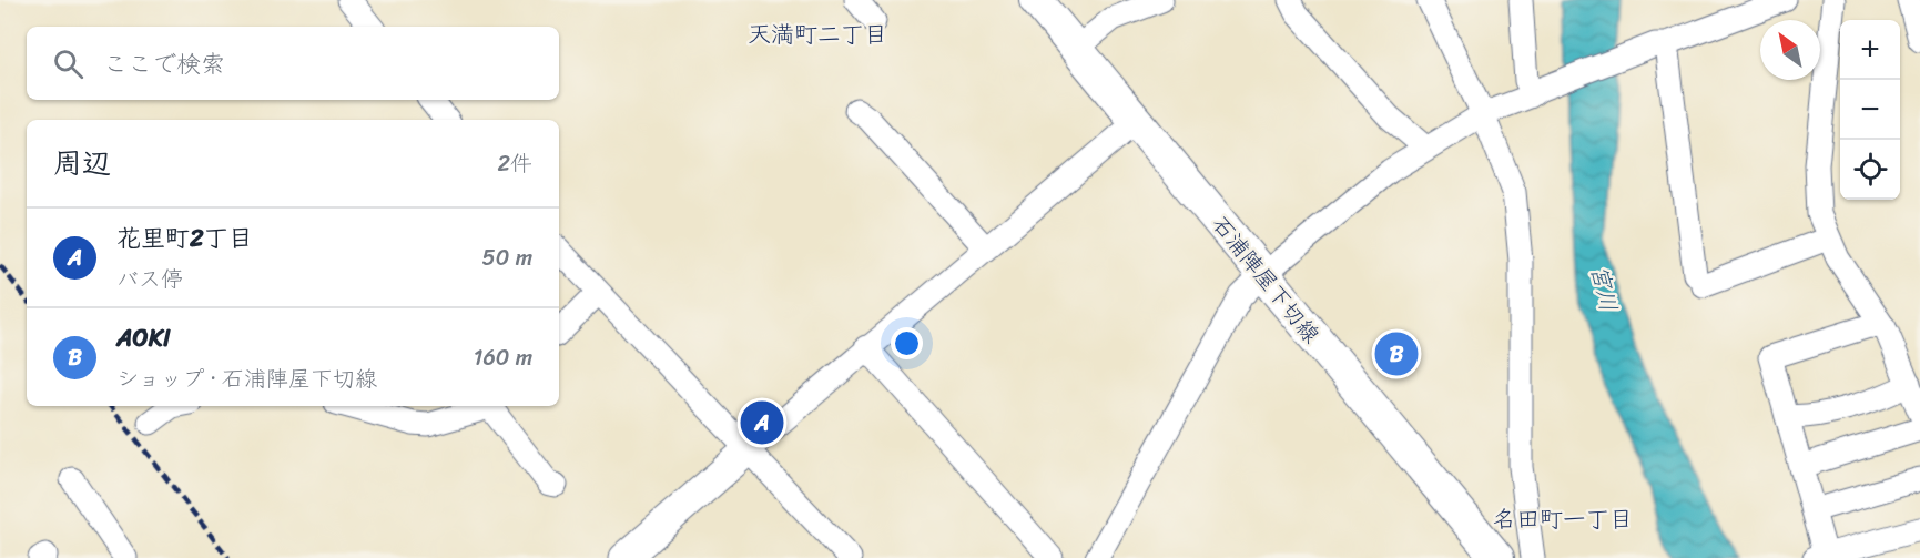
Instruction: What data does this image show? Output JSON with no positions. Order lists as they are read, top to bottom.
{
  "streets": {
    "main road": ["石浦陣屋下切線"]
  },
  "districts": ["天満町二丁目", "名田町一丁目"],
  "water": ["宮川"],
  "north": "top left",
  "page": {
    "map_buttons": ["+", "−"],
    "search": "ここで検索",
    "heading": ["周辺", "2件"],
    "list": [
      {
        "mark": "A",
        "name": "花里町2丁目",
        "note": "バス停",
        "value": "50 m"
      },
      {
        "mark": "B",
        "name": "AOKI",
        "note": "ショップ · 石浦陣屋下切線",
        "value": "160 m"
      }
    ],
    "pins": ["B", "A"]
  }
}
